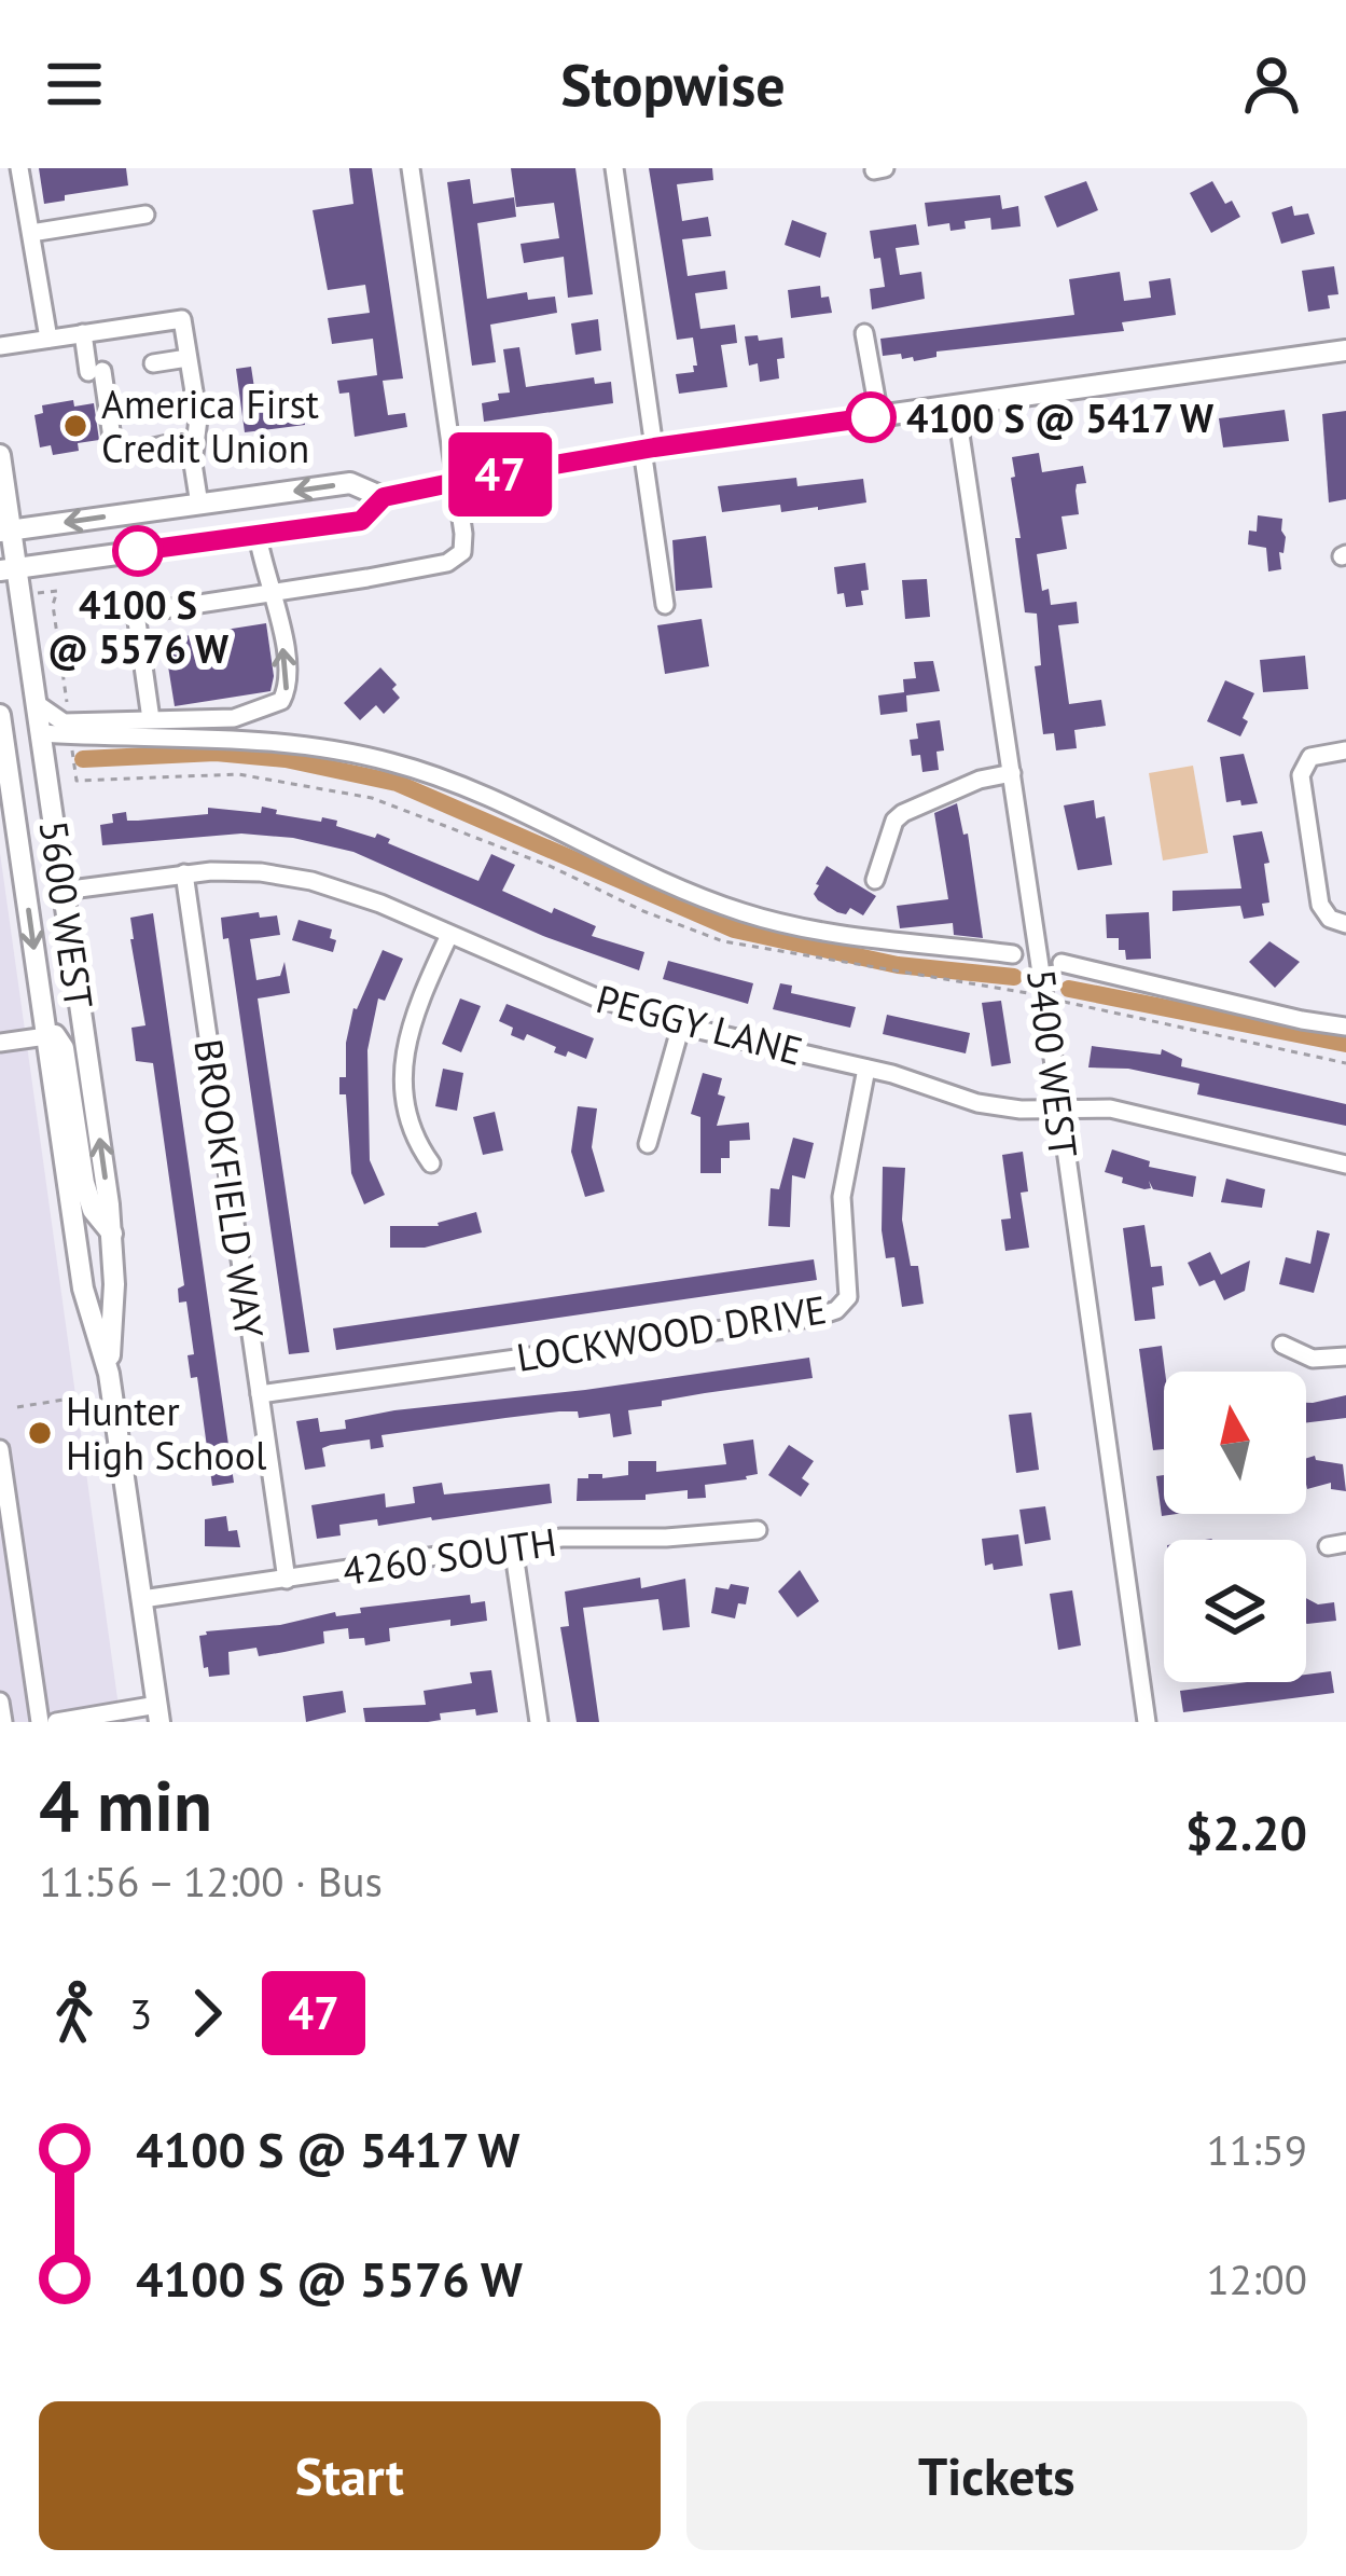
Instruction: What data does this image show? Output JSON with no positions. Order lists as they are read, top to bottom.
{
  "streets": {
    "main road": ["5600 WEST"],
    "street": [
      "PEGGY LANE",
      "5400 WEST",
      "BROOKFIELD WAY",
      "LOCKWOOD DRIVE",
      "4260 SOUTH"
    ]
  },
  "crossings": [
    ["5600 WEST", "PEGGY LANE"],
    ["5600 WEST", "4260 SOUTH"],
    ["PEGGY LANE", "5400 WEST"],
    ["PEGGY LANE", "BROOKFIELD WAY"],
    ["PEGGY LANE", "LOCKWOOD DRIVE"],
    ["BROOKFIELD WAY", "LOCKWOOD DRIVE"],
    ["BROOKFIELD WAY", "4260 SOUTH"]
  ],
  "places": [
    "4100 S @ 5417 W",
    "America First Credit Union",
    "4100 S @ 5576 W",
    "Hunter High School"
  ],
  "lines": ["bus line 47"],
  "north": "top",
  "page": {
    "header": "Stopwise",
    "on_map": "47",
    "heading": ["4 min", "11:56 – 12:00 · Bus", "$2.20"],
    "legs": ["3", "47"],
    "list": [
      {
        "name": "4100 S @ 5417 W",
        "value": "11:59"
      },
      {
        "name": "4100 S @ 5576 W",
        "value": "12:00"
      }
    ],
    "buttons": ["Start", "Tickets"]
  }
}
